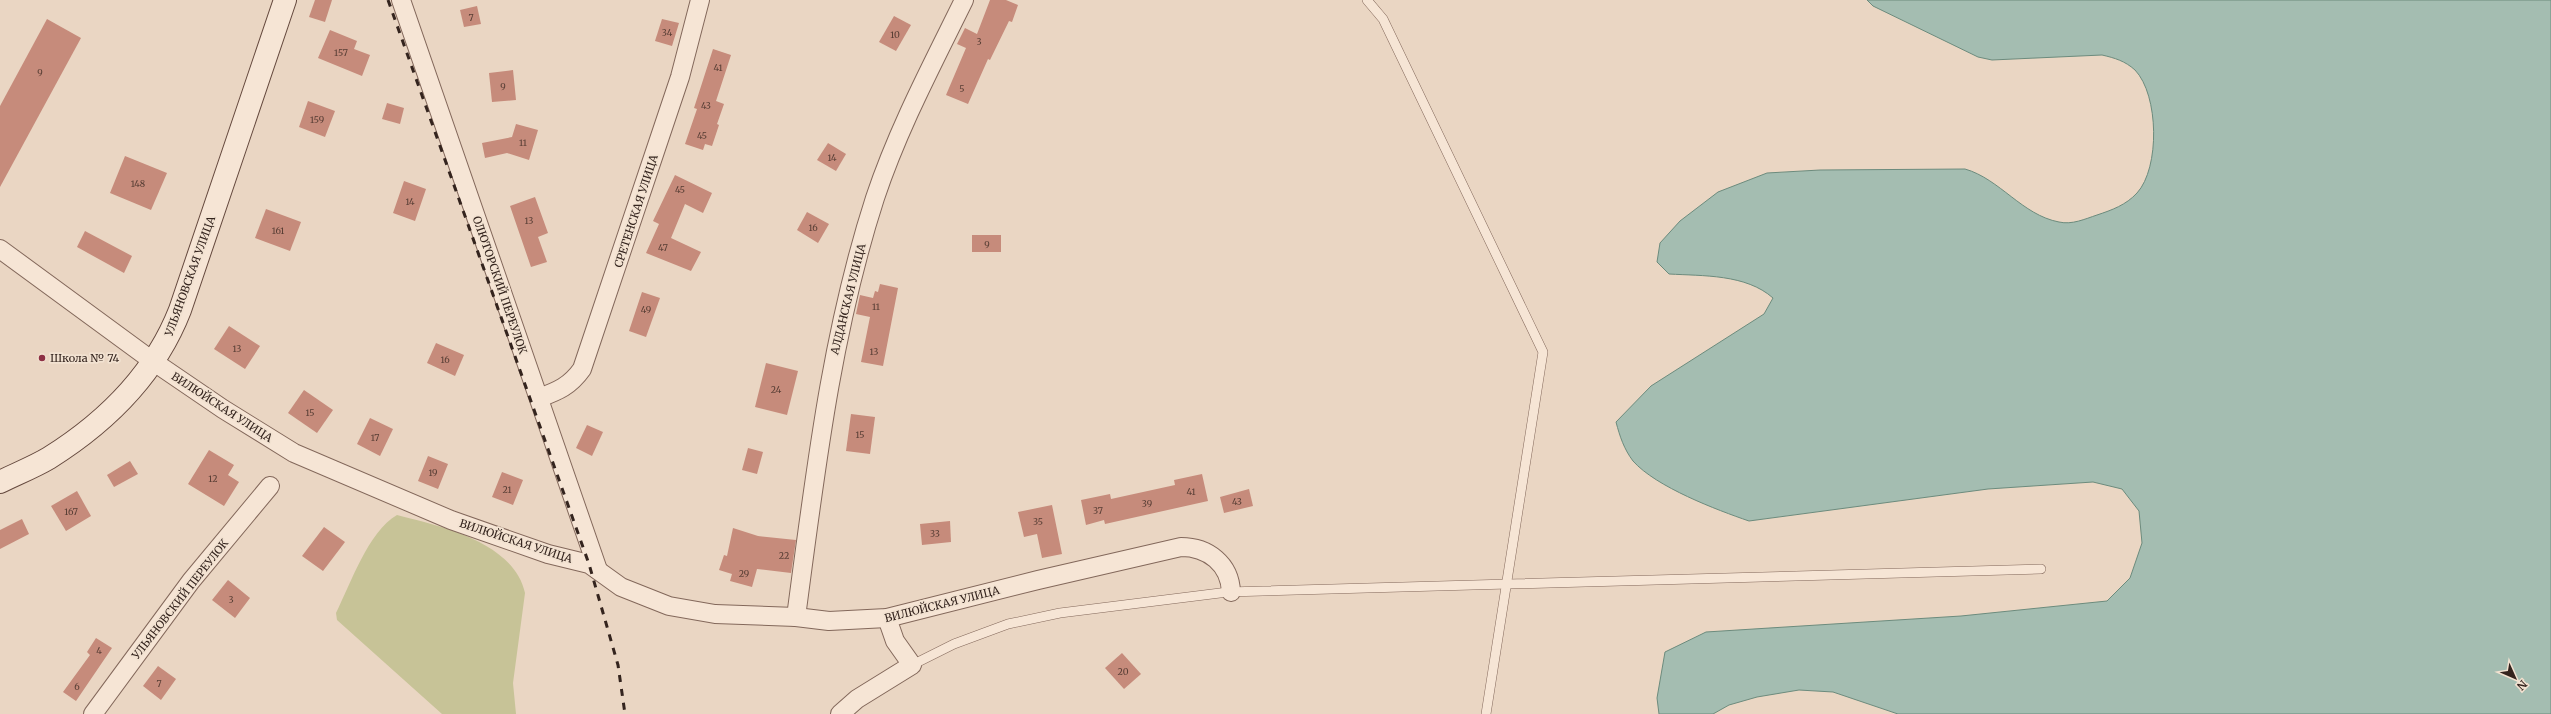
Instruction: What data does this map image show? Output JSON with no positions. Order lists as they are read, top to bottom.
{
  "streets": {
    "street": [
      "СРЕТЕНСКАЯ УЛИЦА",
      "УЛЬЯНОВСКАЯ УЛИЦА",
      "ОЛЮТОРСКИЙ ПЕРЕУЛОК",
      "АЛДАНСКАЯ УЛИЦА",
      "ВИЛЮЙСКАЯ УЛИЦА",
      "УЛЬЯНОВСКИЙ ПЕРЕУЛОК"
    ]
  },
  "crossings": [
    ["СРЕТЕНСКАЯ УЛИЦА", "ОЛЮТОРСКИЙ ПЕРЕУЛОК"],
    ["УЛЬЯНОВСКАЯ УЛИЦА", "ВИЛЮЙСКАЯ УЛИЦА"],
    ["ОЛЮТОРСКИЙ ПЕРЕУЛОК", "ВИЛЮЙСКАЯ УЛИЦА"],
    ["АЛДАНСКАЯ УЛИЦА", "ВИЛЮЙСКАЯ УЛИЦА"]
  ],
  "places": ["Школа № 74"],
  "house_numbers": [
    "7",
    "34",
    "10",
    "3",
    "157",
    "41",
    "9",
    "9",
    "5",
    "43",
    "159",
    "45",
    "11",
    "14",
    "148",
    "45",
    "14",
    "13",
    "16",
    "161",
    "9",
    "47",
    "11",
    "49",
    "13",
    "13",
    "16",
    "24",
    "15",
    "15",
    "17",
    "19",
    "12",
    "21",
    "41",
    "43",
    "39",
    "37",
    "167",
    "35",
    "33",
    "22",
    "29",
    "3",
    "4",
    "20",
    "7",
    "6"
  ],
  "north": "bottom right"
}
